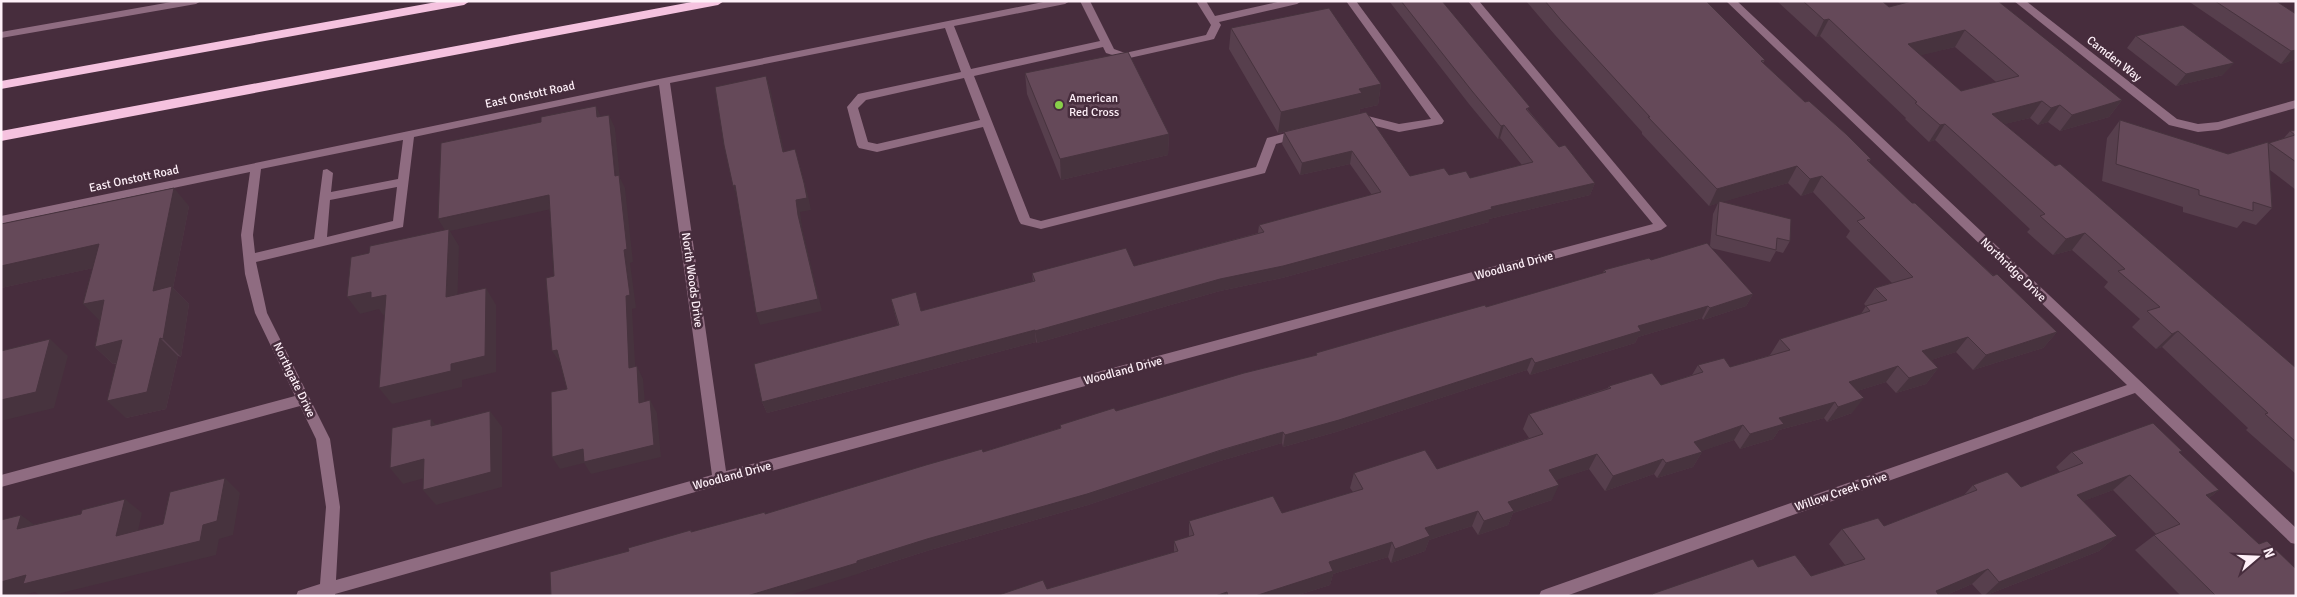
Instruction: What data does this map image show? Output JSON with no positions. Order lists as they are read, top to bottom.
{
  "streets": {
    "street": [
      "Camden Way",
      "East Onstott Road",
      "Woodland Drive",
      "Northridge Drive",
      "North Woods Drive",
      "Northgate Drive",
      "Willow Creek Drive"
    ]
  },
  "crossings": [
    ["East Onstott Road", "North Woods Drive"],
    ["East Onstott Road", "Northgate Drive"],
    ["Woodland Drive", "North Woods Drive"],
    ["Woodland Drive", "Northgate Drive"],
    ["Northridge Drive", "Willow Creek Drive"]
  ],
  "places": ["American Red Cross"],
  "north": "right"
}
